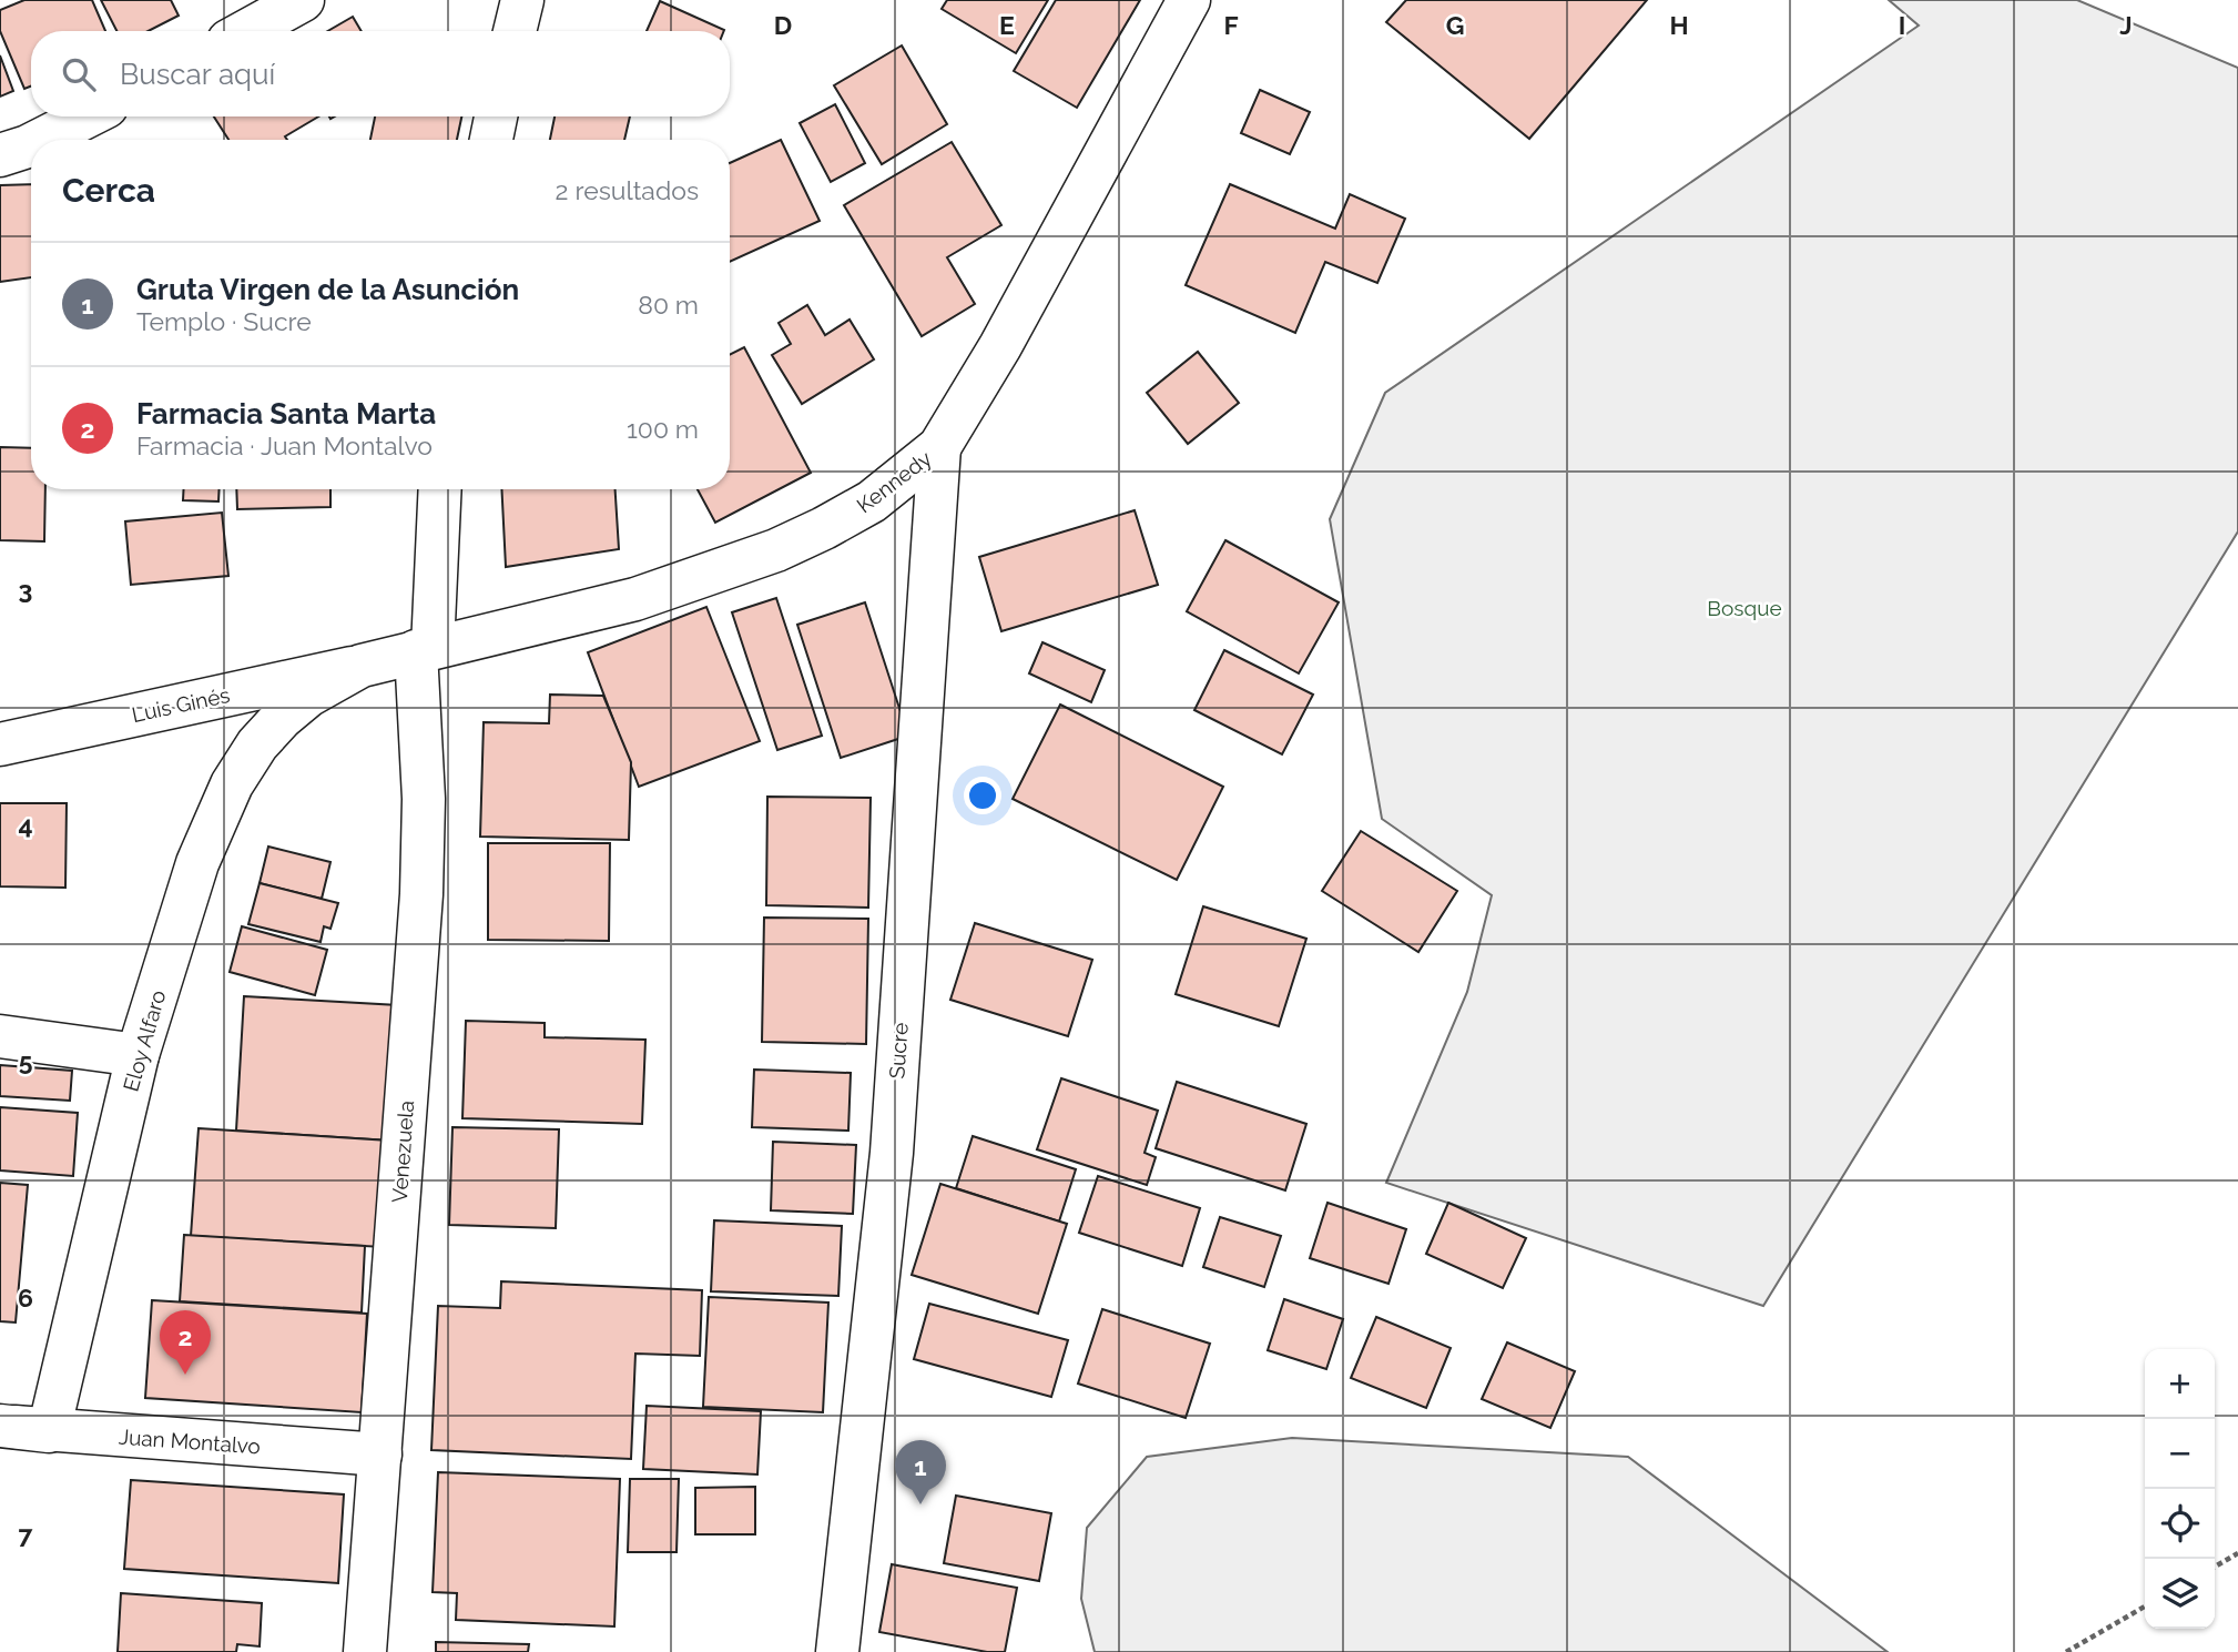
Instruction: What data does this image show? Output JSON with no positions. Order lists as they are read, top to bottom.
{
  "streets": {
    "street": [
      "Kennedy",
      "Luis Ginés",
      "Eloy Alfaro",
      "Sucre",
      "Venezuela",
      "Juan Montalvo"
    ]
  },
  "crossings": [
    ["Kennedy", "Luis Ginés"],
    ["Kennedy", "Eloy Alfaro"],
    ["Kennedy", "Sucre"],
    ["Kennedy", "Venezuela"],
    ["Luis Ginés", "Eloy Alfaro"],
    ["Eloy Alfaro", "Juan Montalvo"],
    ["Venezuela", "Juan Montalvo"]
  ],
  "parks": ["Bosque"],
  "page": {
    "search": "Buscar aquí",
    "heading": ["Cerca", "2 resultados"],
    "list": [
      {
        "mark": "1",
        "name": "Gruta Virgen de la Asunción",
        "note": "Templo · Sucre",
        "value": "80 m"
      },
      {
        "mark": "2",
        "name": "Farmacia Santa Marta",
        "note": "Farmacia · Juan Montalvo",
        "value": "100 m"
      }
    ],
    "pins": ["2", "1"],
    "map_buttons": ["+", "−"]
  },
  "grid": {
    "columns": [
      "D",
      "E",
      "F",
      "G",
      "H",
      "I",
      "J"
    ],
    "rows": [
      "3",
      "4",
      "5",
      "6",
      "7"
    ]
  }
}
